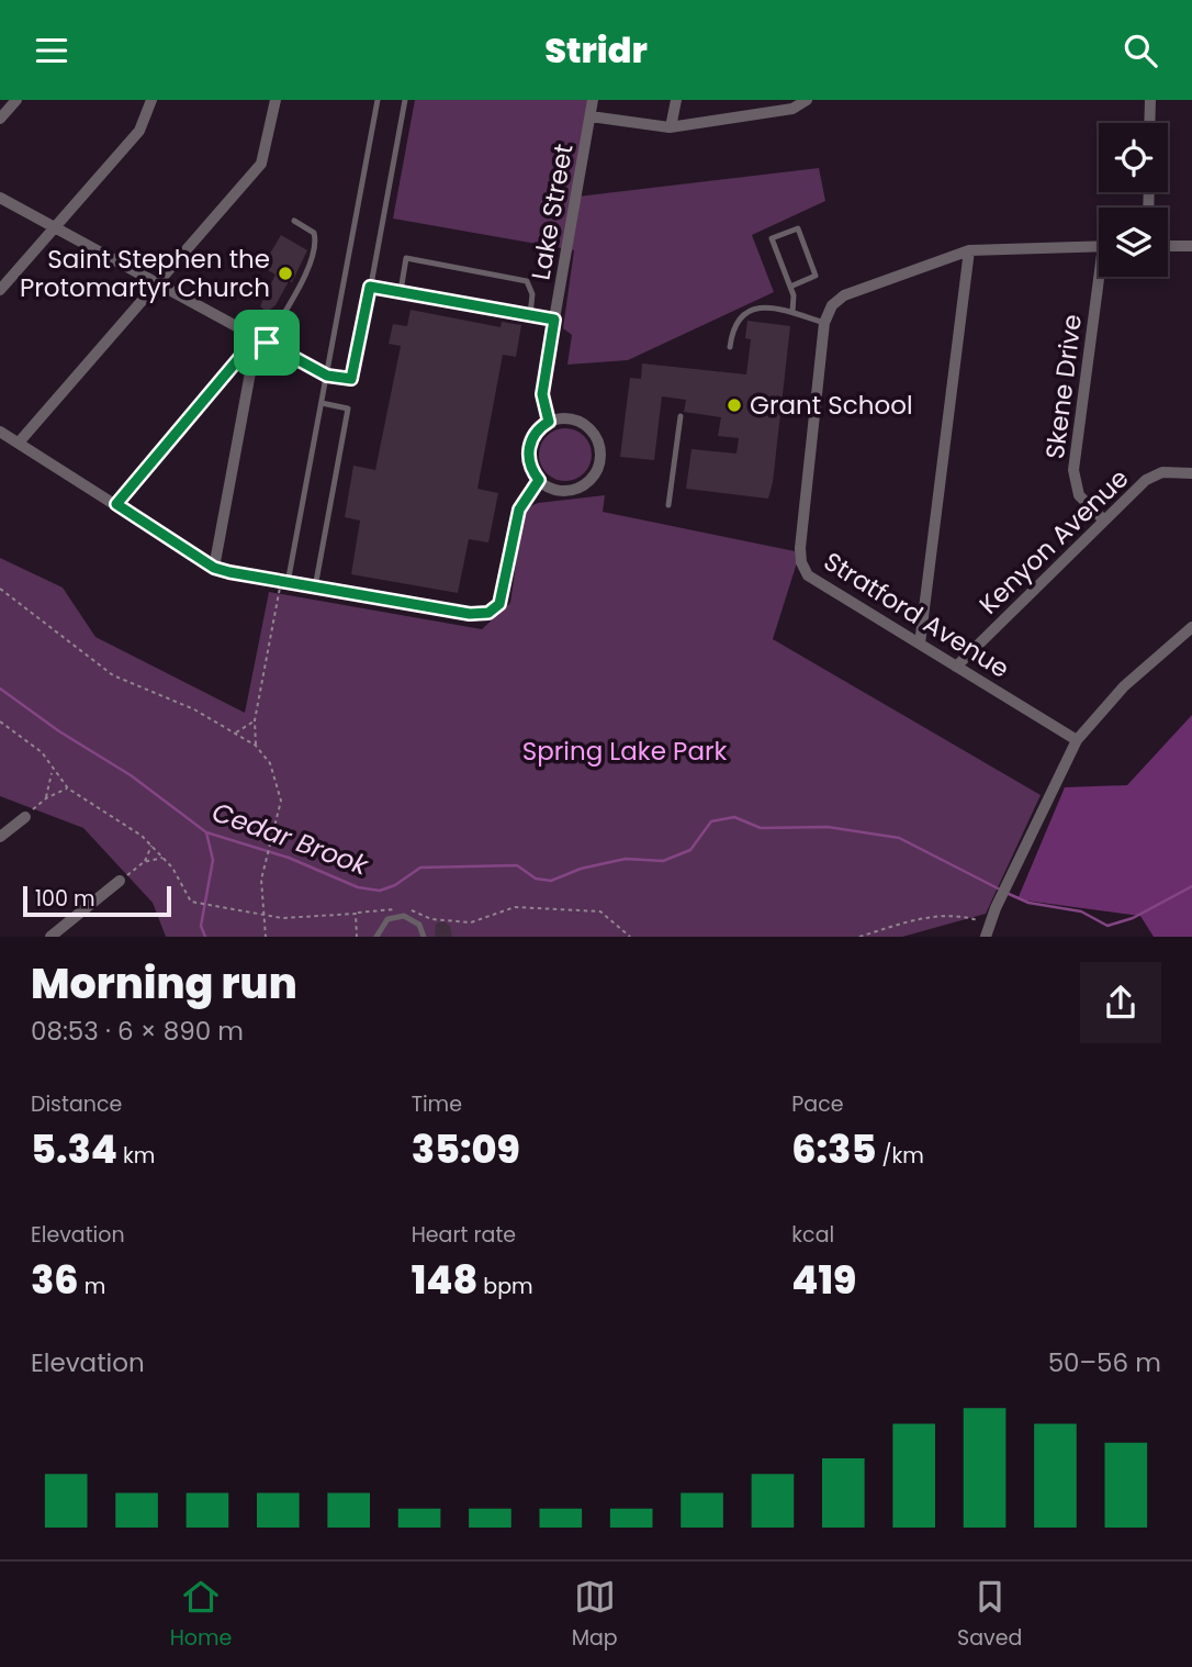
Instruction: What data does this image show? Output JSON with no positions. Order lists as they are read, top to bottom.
{
  "streets": {
    "street": [
      "Lake Street",
      "Skene Drive",
      "Kenyon Avenue",
      "Stratford Avenue"
    ]
  },
  "crossings": [
    ["Skene Drive", "Kenyon Avenue"],
    ["Kenyon Avenue", "Stratford Avenue"]
  ],
  "water": ["Cedar Brook"],
  "parks": ["Spring Lake Park"],
  "places": ["Saint Stephen the Protomartyr Church", "Grant School"],
  "scale_bar": "100 m",
  "page": {
    "header": "Stridr",
    "scale": "100 m",
    "heading": ["Morning run", "08:53 · 6 × 890 m"],
    "stats": [
      ["Distance", "5.34 km"],
      ["Time", "35:09"],
      ["Pace", "6:35 /km"],
      ["Elevation", "36 m"],
      ["Heart rate", "148 bpm"],
      ["kcal", "419"]
    ],
    "chart": ["Elevation", "50–56 m"],
    "tabs": ["Home", "Map", "Saved"]
  }
}
